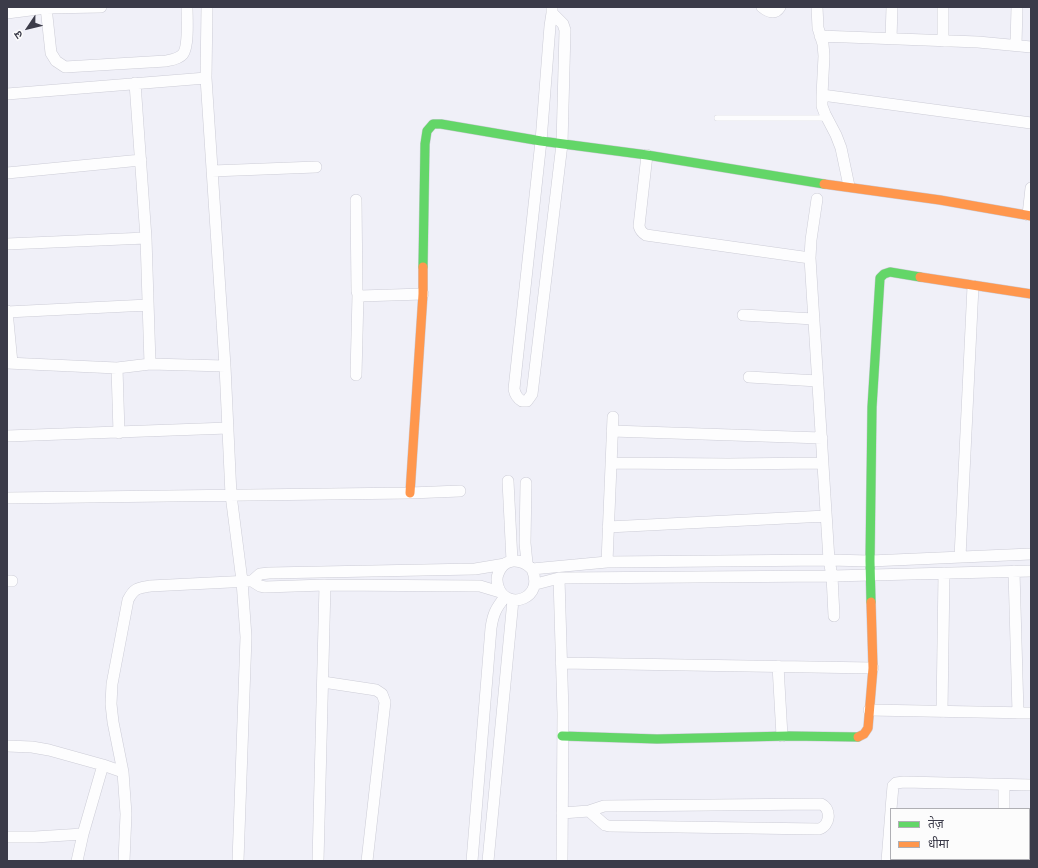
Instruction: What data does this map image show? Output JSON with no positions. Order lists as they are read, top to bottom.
{
  "legend": ["तेज़", "धीमा"],
  "north": "bottom left"
}
